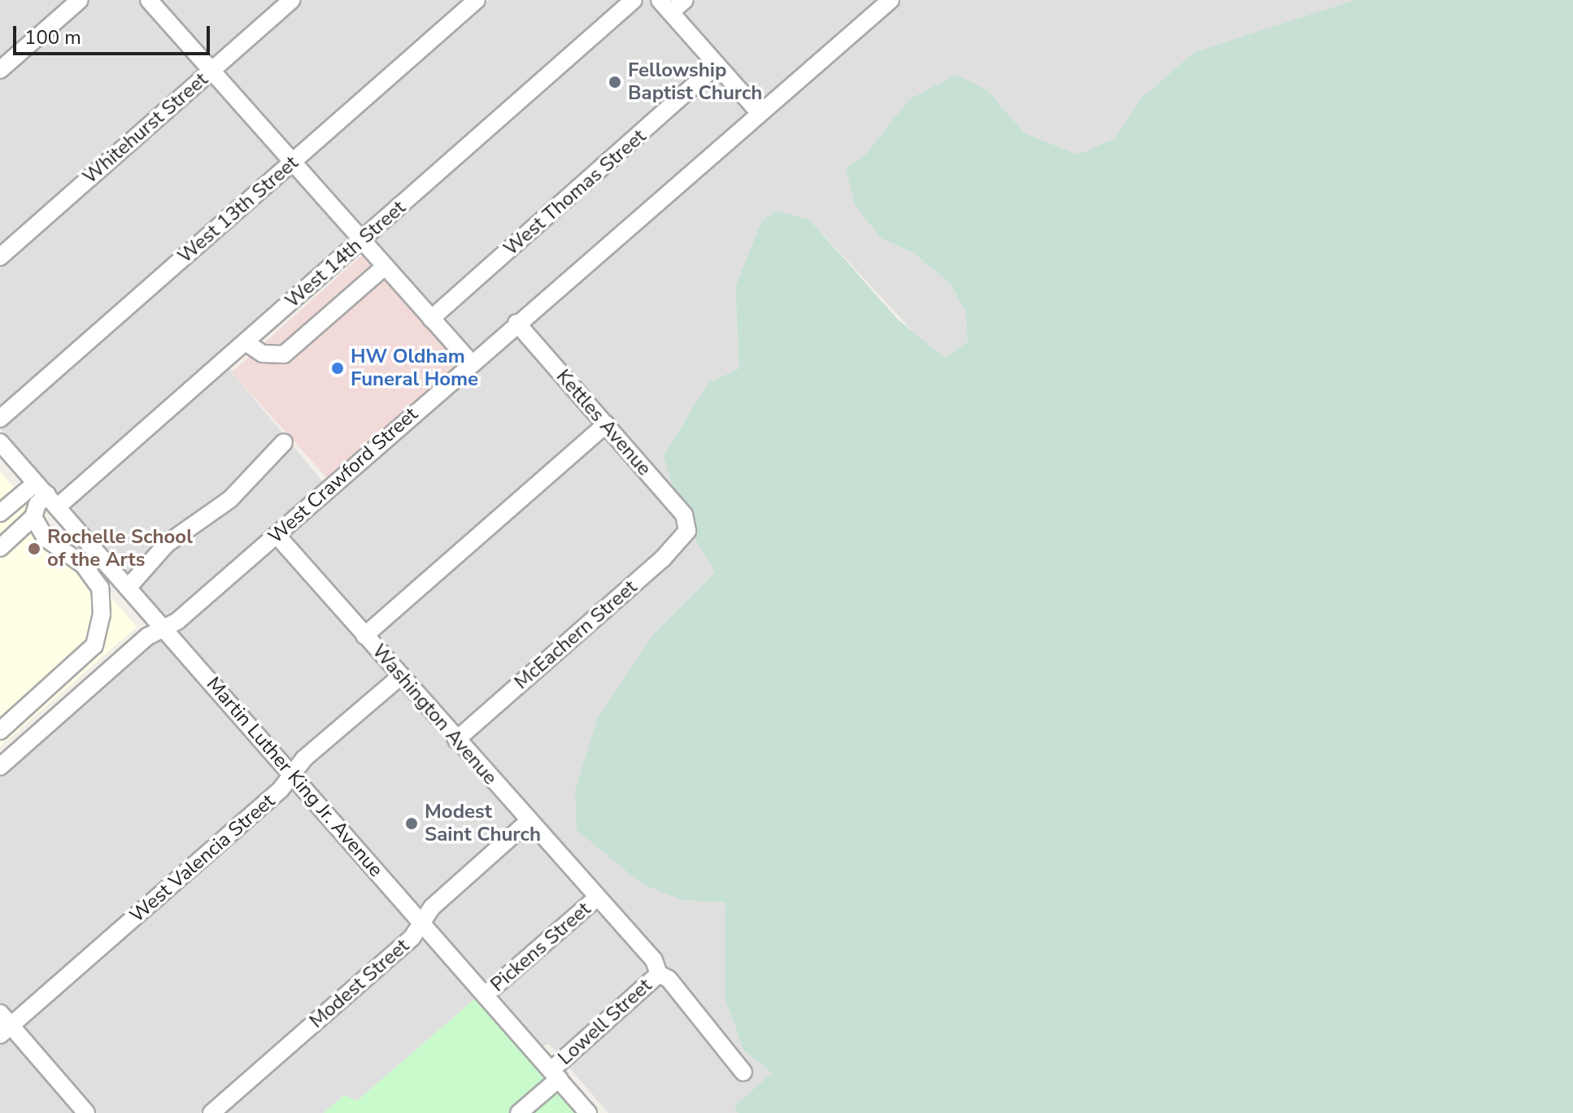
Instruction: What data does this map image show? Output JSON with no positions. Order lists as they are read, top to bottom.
{
  "streets": {
    "street": [
      "Whitehurst Street",
      "West Thomas Street",
      "West 13th Street",
      "West 14th Street",
      "Kettles Avenue",
      "West Crawford Street",
      "McEachern Street",
      "Washington Avenue",
      "Martin Luther King Jr. Avenue",
      "West Valencia Street",
      "Pickens Street",
      "Modest Street",
      "Lowell Street"
    ]
  },
  "crossings": [
    ["West 14th Street", "Martin Luther King Jr. Avenue"],
    ["Kettles Avenue", "West Crawford Street"],
    ["Kettles Avenue", "McEachern Street"],
    ["West Crawford Street", "Washington Avenue"],
    ["West Crawford Street", "Martin Luther King Jr. Avenue"],
    ["McEachern Street", "Washington Avenue"],
    ["Washington Avenue", "West Valencia Street"],
    ["Washington Avenue", "Pickens Street"],
    ["Washington Avenue", "Modest Street"],
    ["Washington Avenue", "Lowell Street"],
    ["Martin Luther King Jr. Avenue", "West Valencia Street"],
    ["Martin Luther King Jr. Avenue", "Pickens Street"],
    ["Martin Luther King Jr. Avenue", "Modest Street"],
    ["Martin Luther King Jr. Avenue", "Lowell Street"]
  ],
  "places": [
    "Fellowship Baptist Church",
    "HW Oldham Funeral Home",
    "Rochelle School of the Arts",
    "Modest Saint Church"
  ],
  "scale_bar": "100 m"
}
